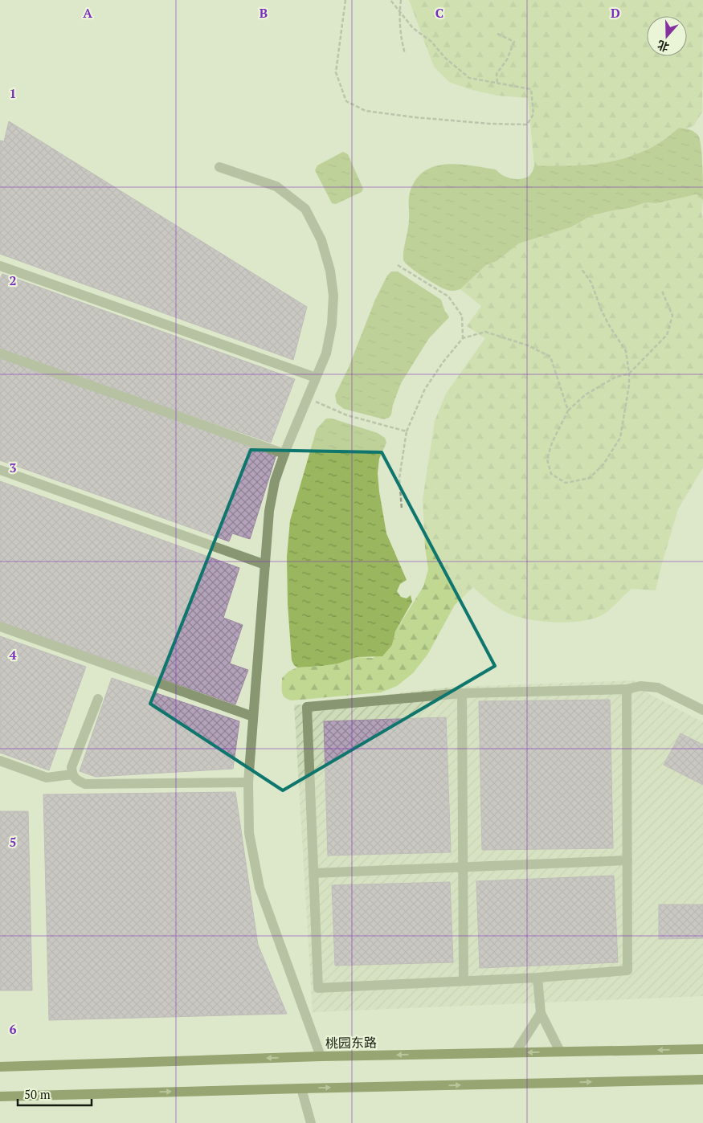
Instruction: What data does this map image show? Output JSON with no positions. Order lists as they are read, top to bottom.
{
  "streets": {
    "main road": ["桃园东路"]
  },
  "scale_bar": "50 m",
  "north": "bottom",
  "grid": {
    "columns": [
      "A",
      "B",
      "C",
      "D"
    ],
    "rows": [
      "1",
      "2",
      "3",
      "4",
      "5",
      "6"
    ]
  }
}
